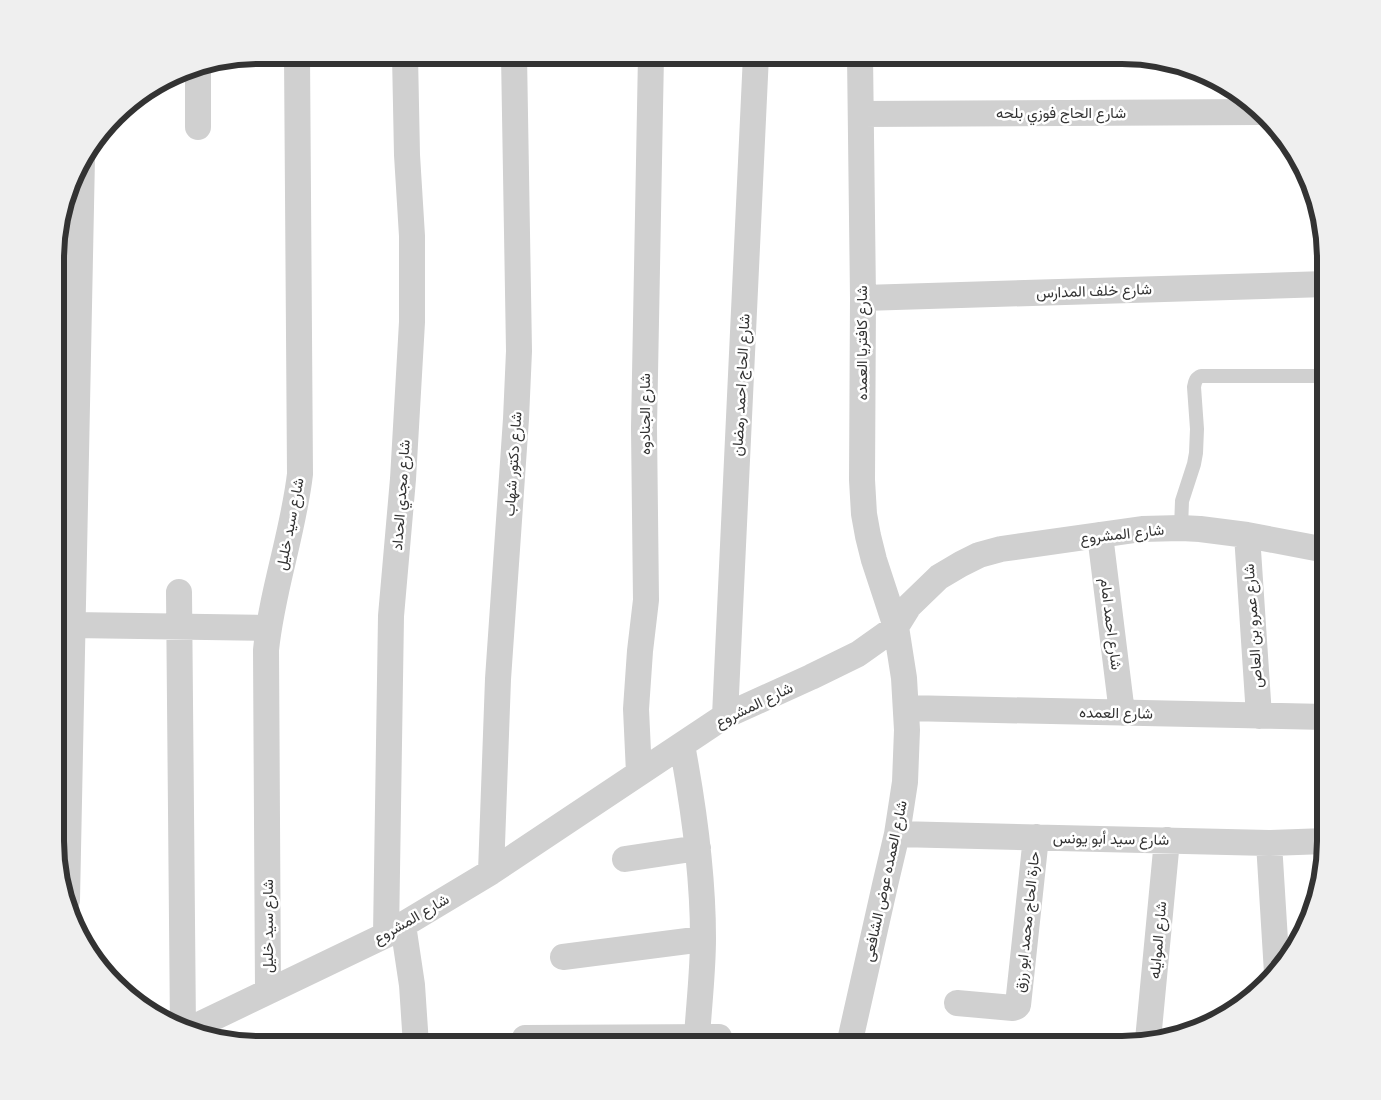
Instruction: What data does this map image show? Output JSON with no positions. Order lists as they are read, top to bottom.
{
  "streets": {
    "street": [
      "شارع الحاج فوزي بلحه",
      "شارع خلف المدارس",
      "شارع كافتريا العمده",
      "شارع الحاج احمد رمضان",
      "شارع الجنادوه",
      "شارع دكتور شهاب",
      "شارع مجدي الحداد",
      "شارع سيد خليل",
      "شارع المشروع",
      "شارع احمد امام",
      "شارع عمرو بن العاص",
      "شارع العمده",
      "شارع سيد أبو يونس",
      "شارع العمده عوض الشافعى",
      "حارة الحاج محمد ابو رزق",
      "شارع الموايله"
    ]
  },
  "crossings": [
    ["شارع الحاج فوزي بلحه", "شارع كافتريا العمده"],
    ["شارع خلف المدارس", "شارع كافتريا العمده"],
    ["شارع كافتريا العمده", "شارع المشروع"],
    ["شارع كافتريا العمده", "شارع العمده عوض الشافعى"],
    ["شارع الحاج احمد رمضان", "شارع المشروع"],
    ["شارع الجنادوه", "شارع المشروع"],
    ["شارع دكتور شهاب", "شارع المشروع"],
    ["شارع مجدي الحداد", "شارع المشروع"],
    ["شارع سيد خليل", "شارع المشروع"],
    ["شارع المشروع", "شارع احمد امام"],
    ["شارع المشروع", "شارع عمرو بن العاص"],
    ["شارع المشروع", "شارع العمده عوض الشافعى"],
    ["شارع احمد امام", "شارع العمده"],
    ["شارع عمرو بن العاص", "شارع العمده"],
    ["شارع العمده", "شارع العمده عوض الشافعى"],
    ["شارع سيد أبو يونس", "شارع العمده عوض الشافعى"],
    ["شارع سيد أبو يونس", "حارة الحاج محمد ابو رزق"],
    ["شارع سيد أبو يونس", "شارع الموايله"]
  ]
}
